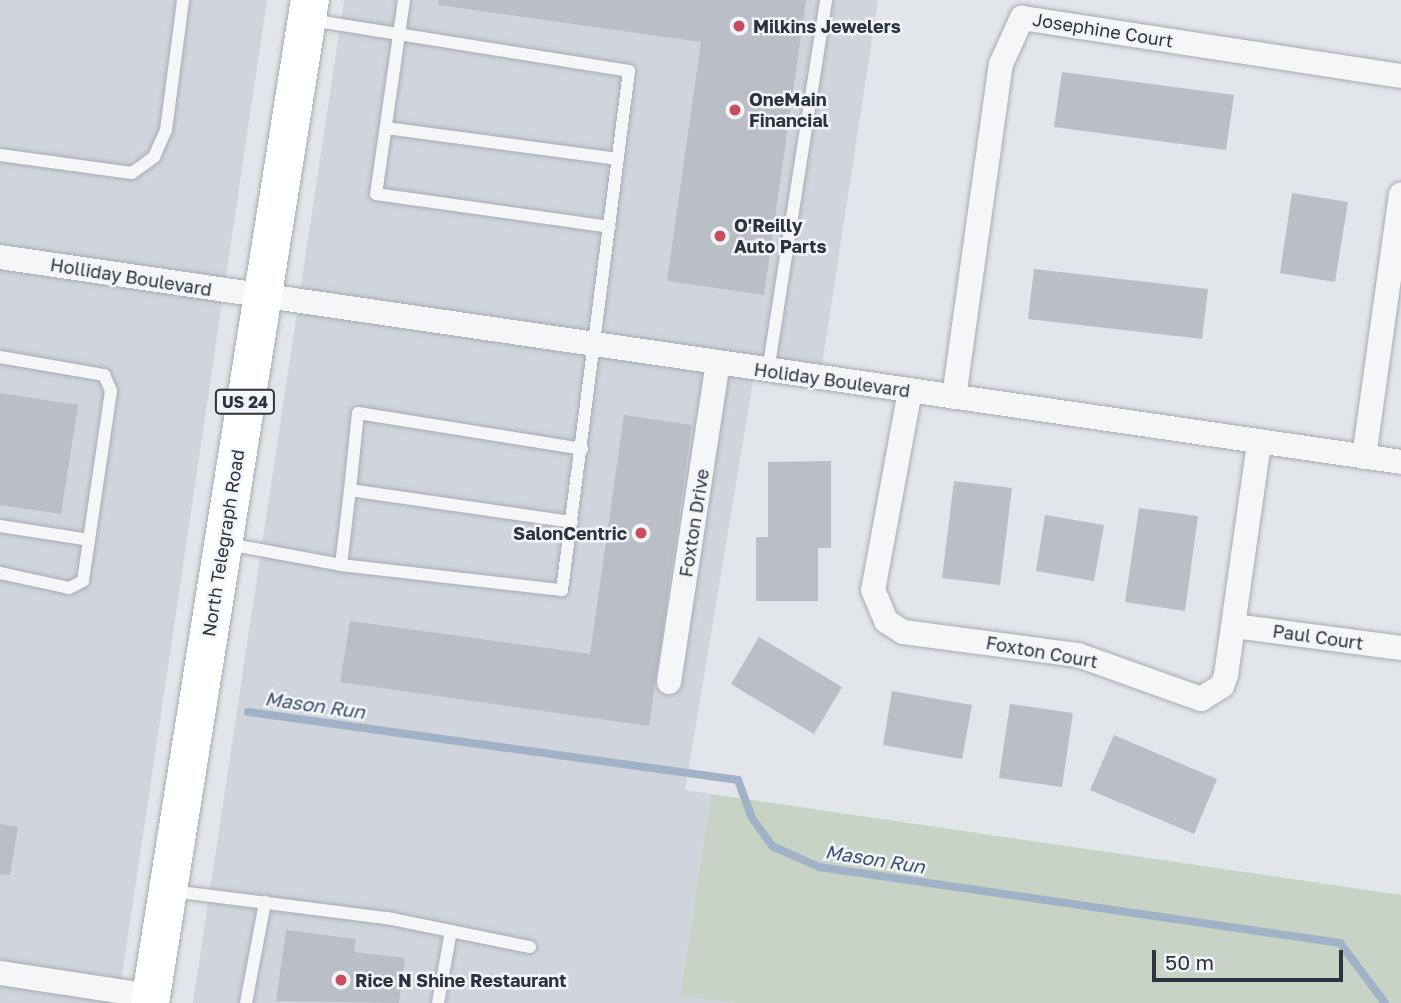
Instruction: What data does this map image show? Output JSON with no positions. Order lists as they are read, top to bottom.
{
  "streets": {
    "main road": ["US 24", "North Telegraph Road"],
    "street": [
      "Josephine Court",
      "Holliday Boulevard",
      "Holiday Boulevard",
      "Foxton Drive",
      "Paul Court",
      "Foxton Court"
    ]
  },
  "crossings": [
    ["Josephine Court", "Holiday Boulevard"],
    ["Holliday Boulevard", "Holiday Boulevard"],
    ["Holliday Boulevard", "North Telegraph Road"],
    ["Holiday Boulevard", "Foxton Drive"],
    ["Holiday Boulevard", "North Telegraph Road"],
    ["Holiday Boulevard", "Foxton Court"],
    ["Paul Court", "Foxton Court"]
  ],
  "water": ["Mason Run"],
  "places": [
    "Milkins Jewelers",
    "OneMain Financial",
    "O'Reilly Auto Parts",
    "SalonCentric",
    "Rice N Shine Restaurant"
  ],
  "scale_bar": "50 m"
}
